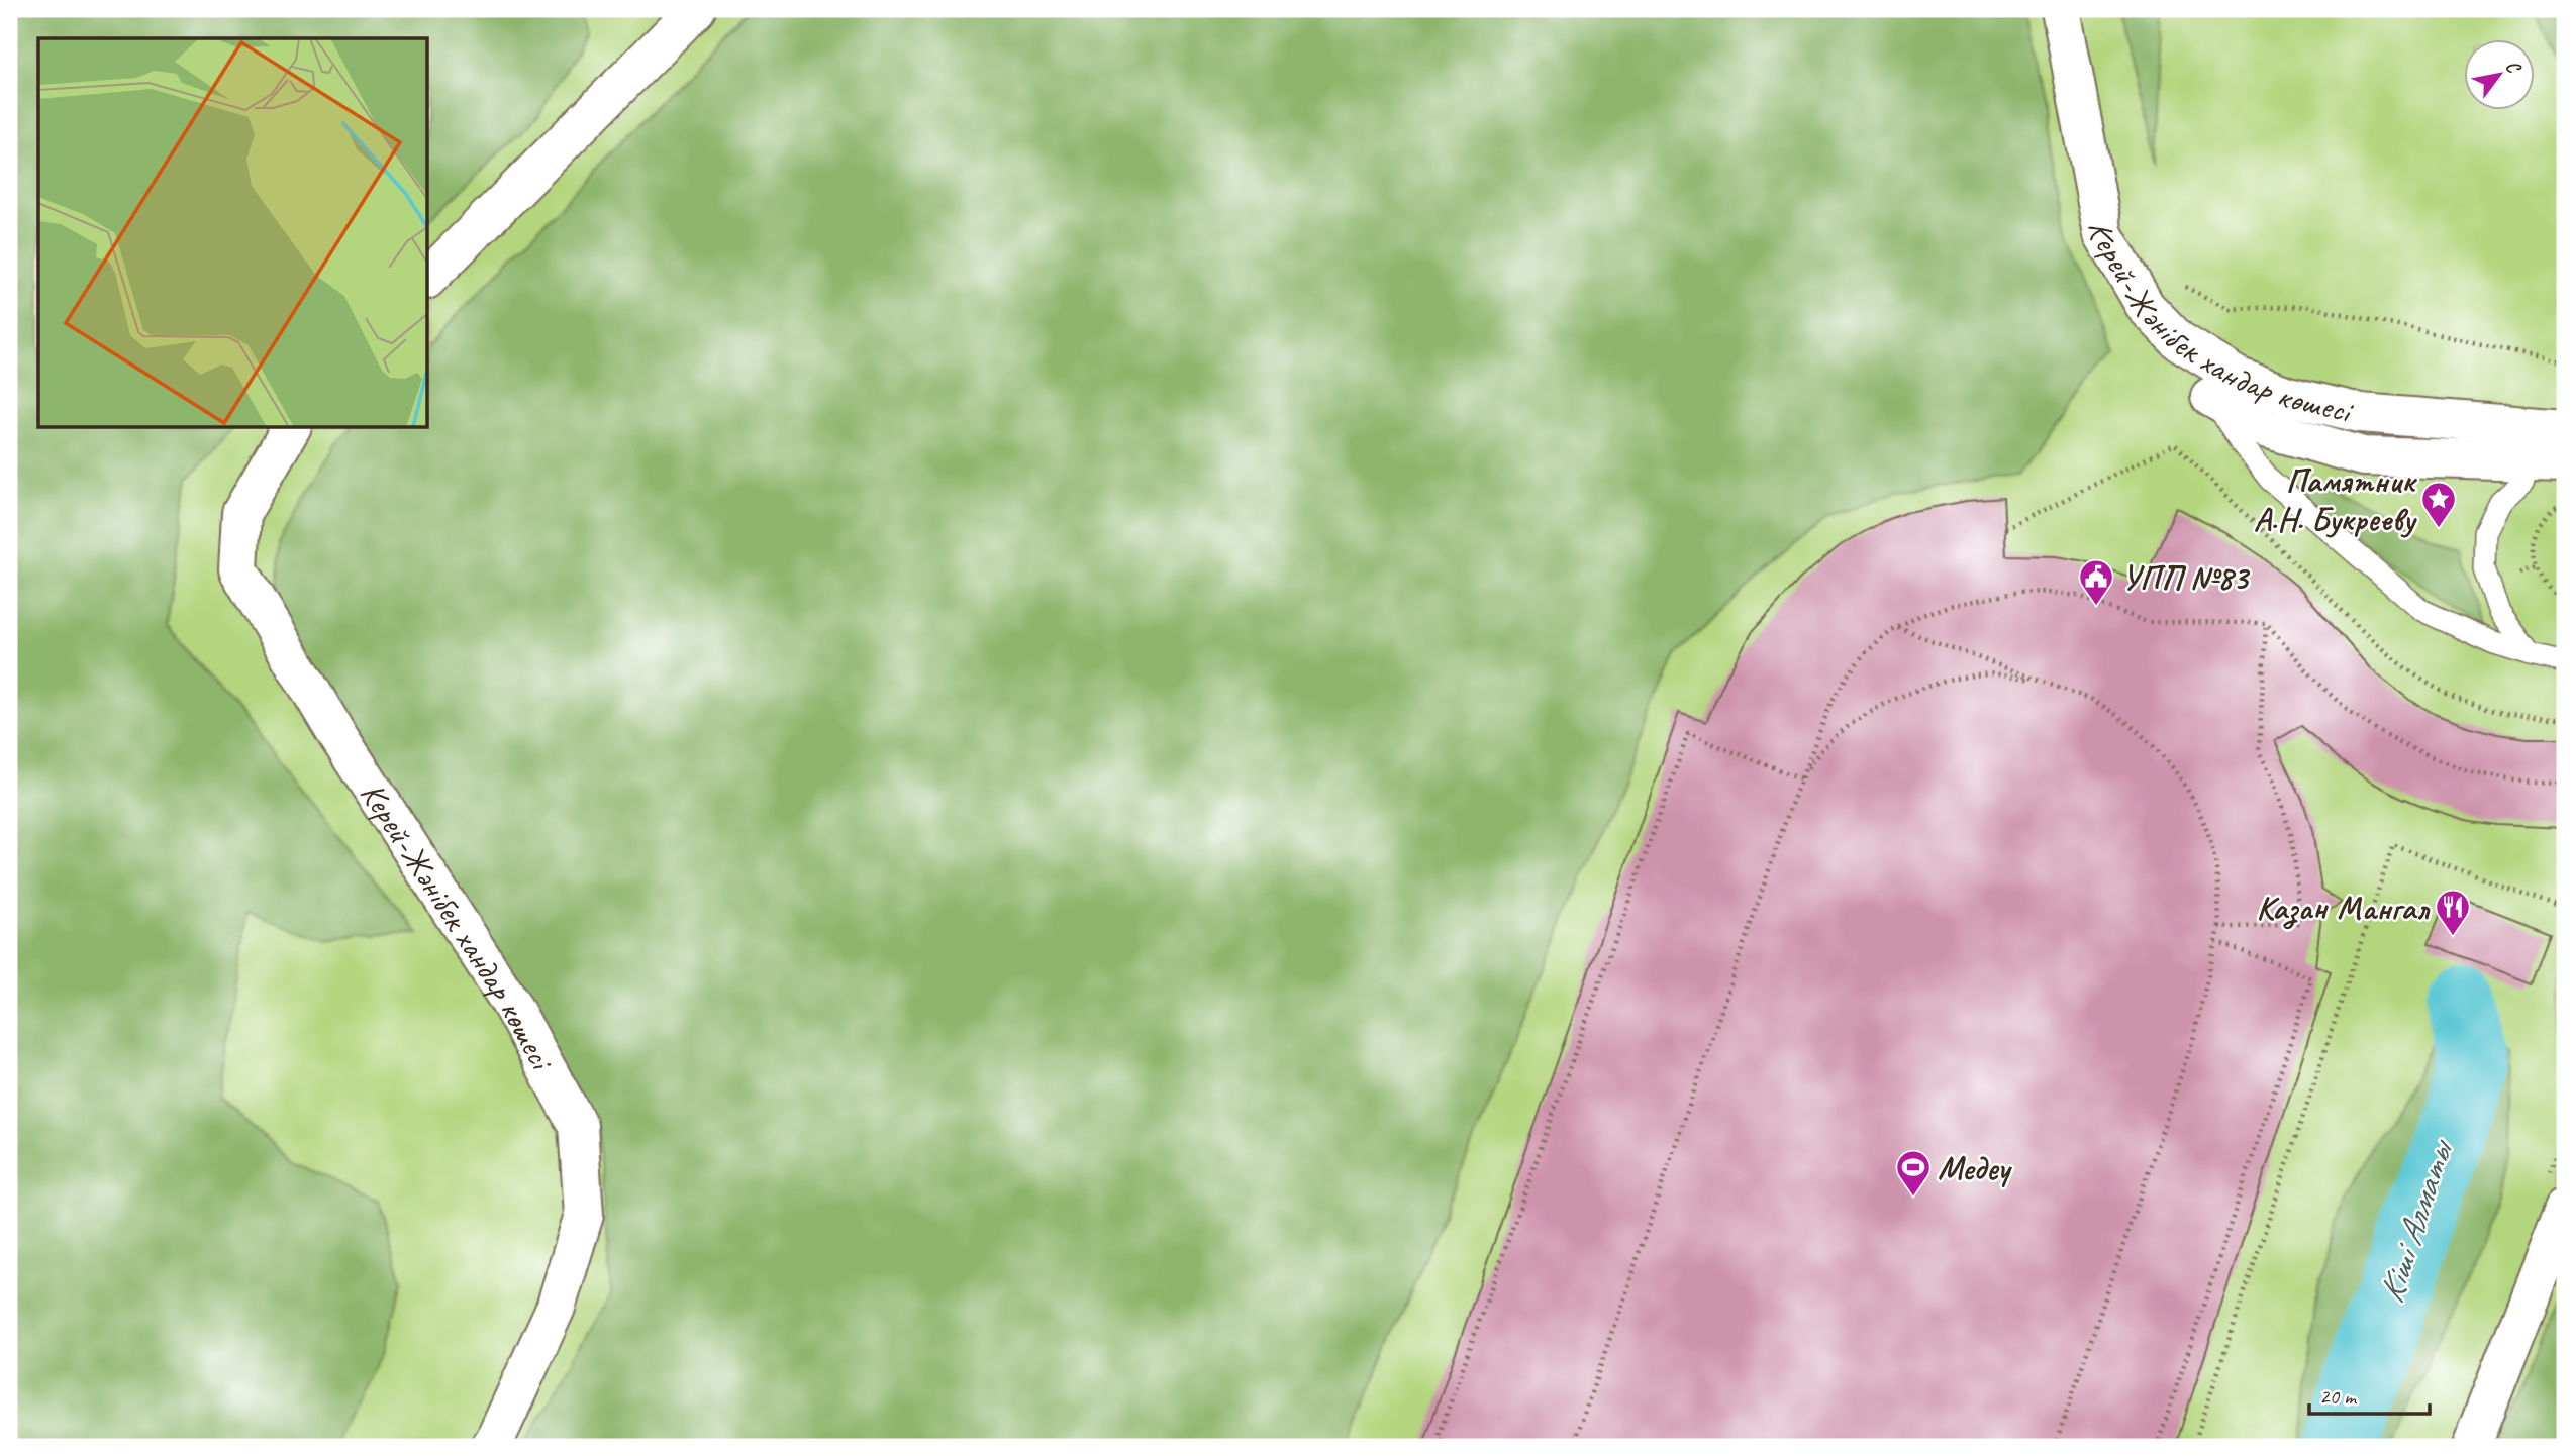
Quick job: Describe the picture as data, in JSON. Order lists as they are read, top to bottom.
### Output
{
  "streets": {
    "street": ["Керей-Жәнібек хандар көшесі"]
  },
  "water": ["Кіші Алматы"],
  "places": {
    "place": ["Памятник А.Н. Букрееву"],
    "public building": ["УПП №83"],
    "restaurant": ["Казан Мангал"],
    "sports": ["Медеу"]
  },
  "scale_bar": "20 m",
  "north": "top right"
}
